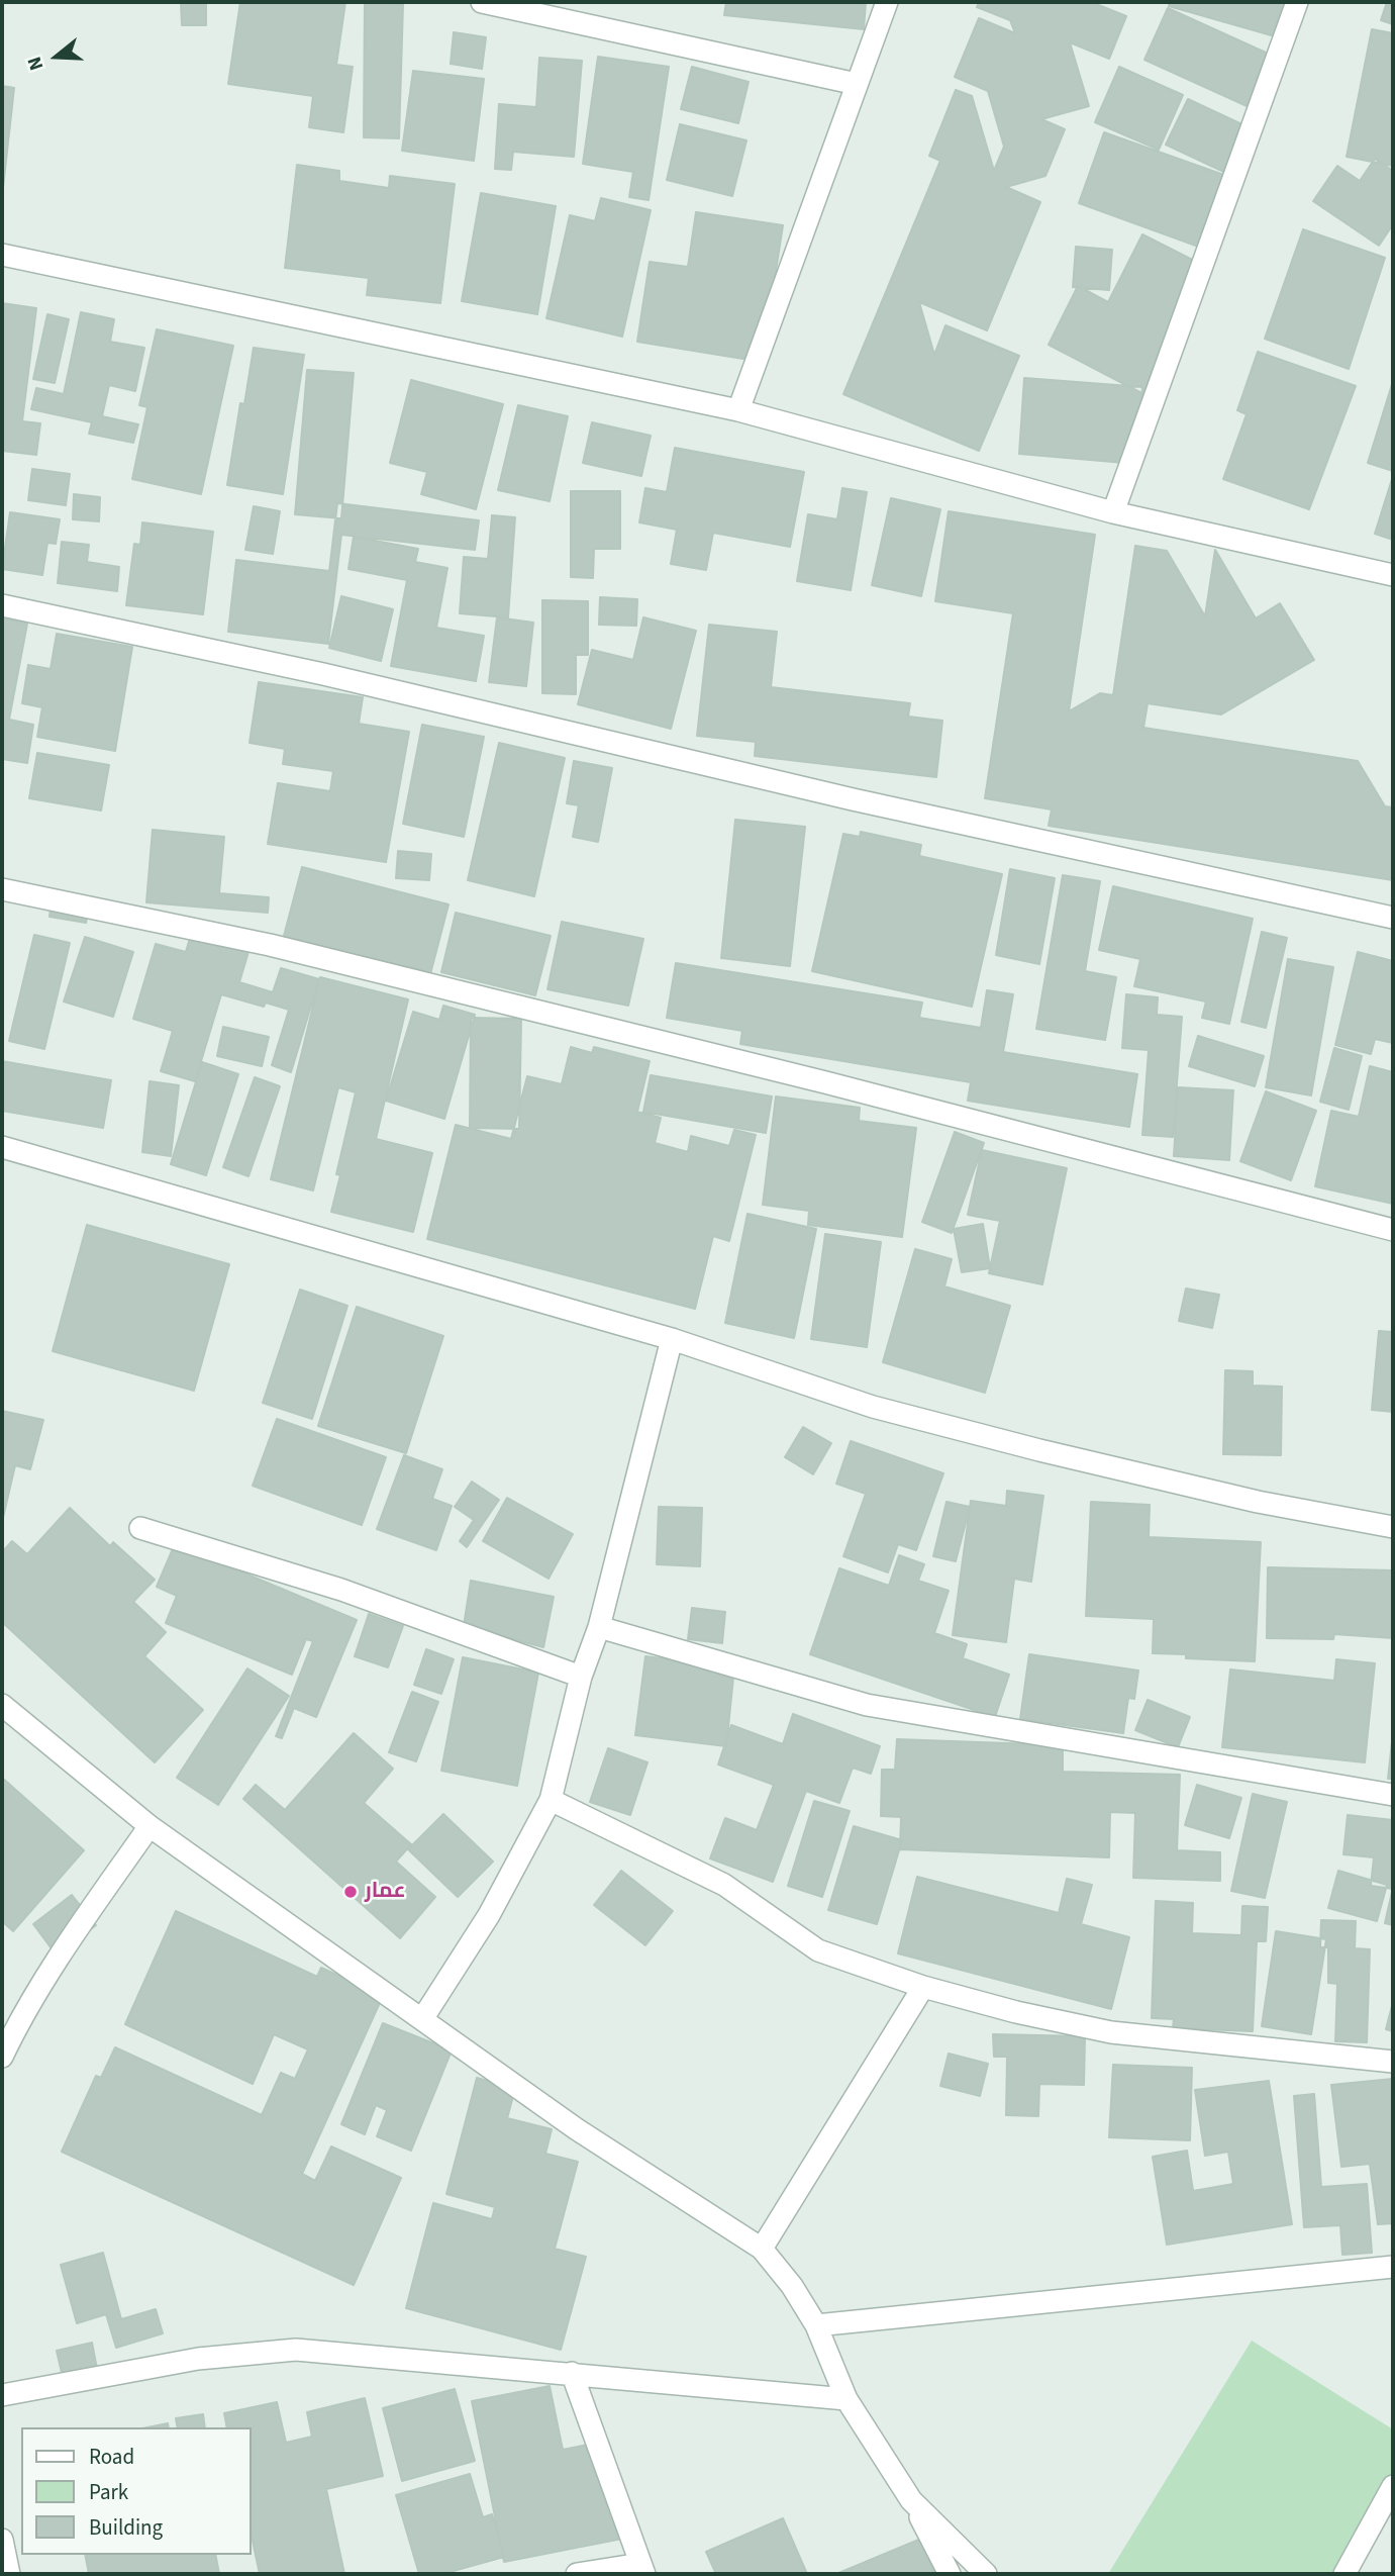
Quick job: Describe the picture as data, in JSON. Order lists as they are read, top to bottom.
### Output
{
  "places": ["عمار"],
  "legend": ["Road", "Park", "Building"],
  "north": "left"
}
